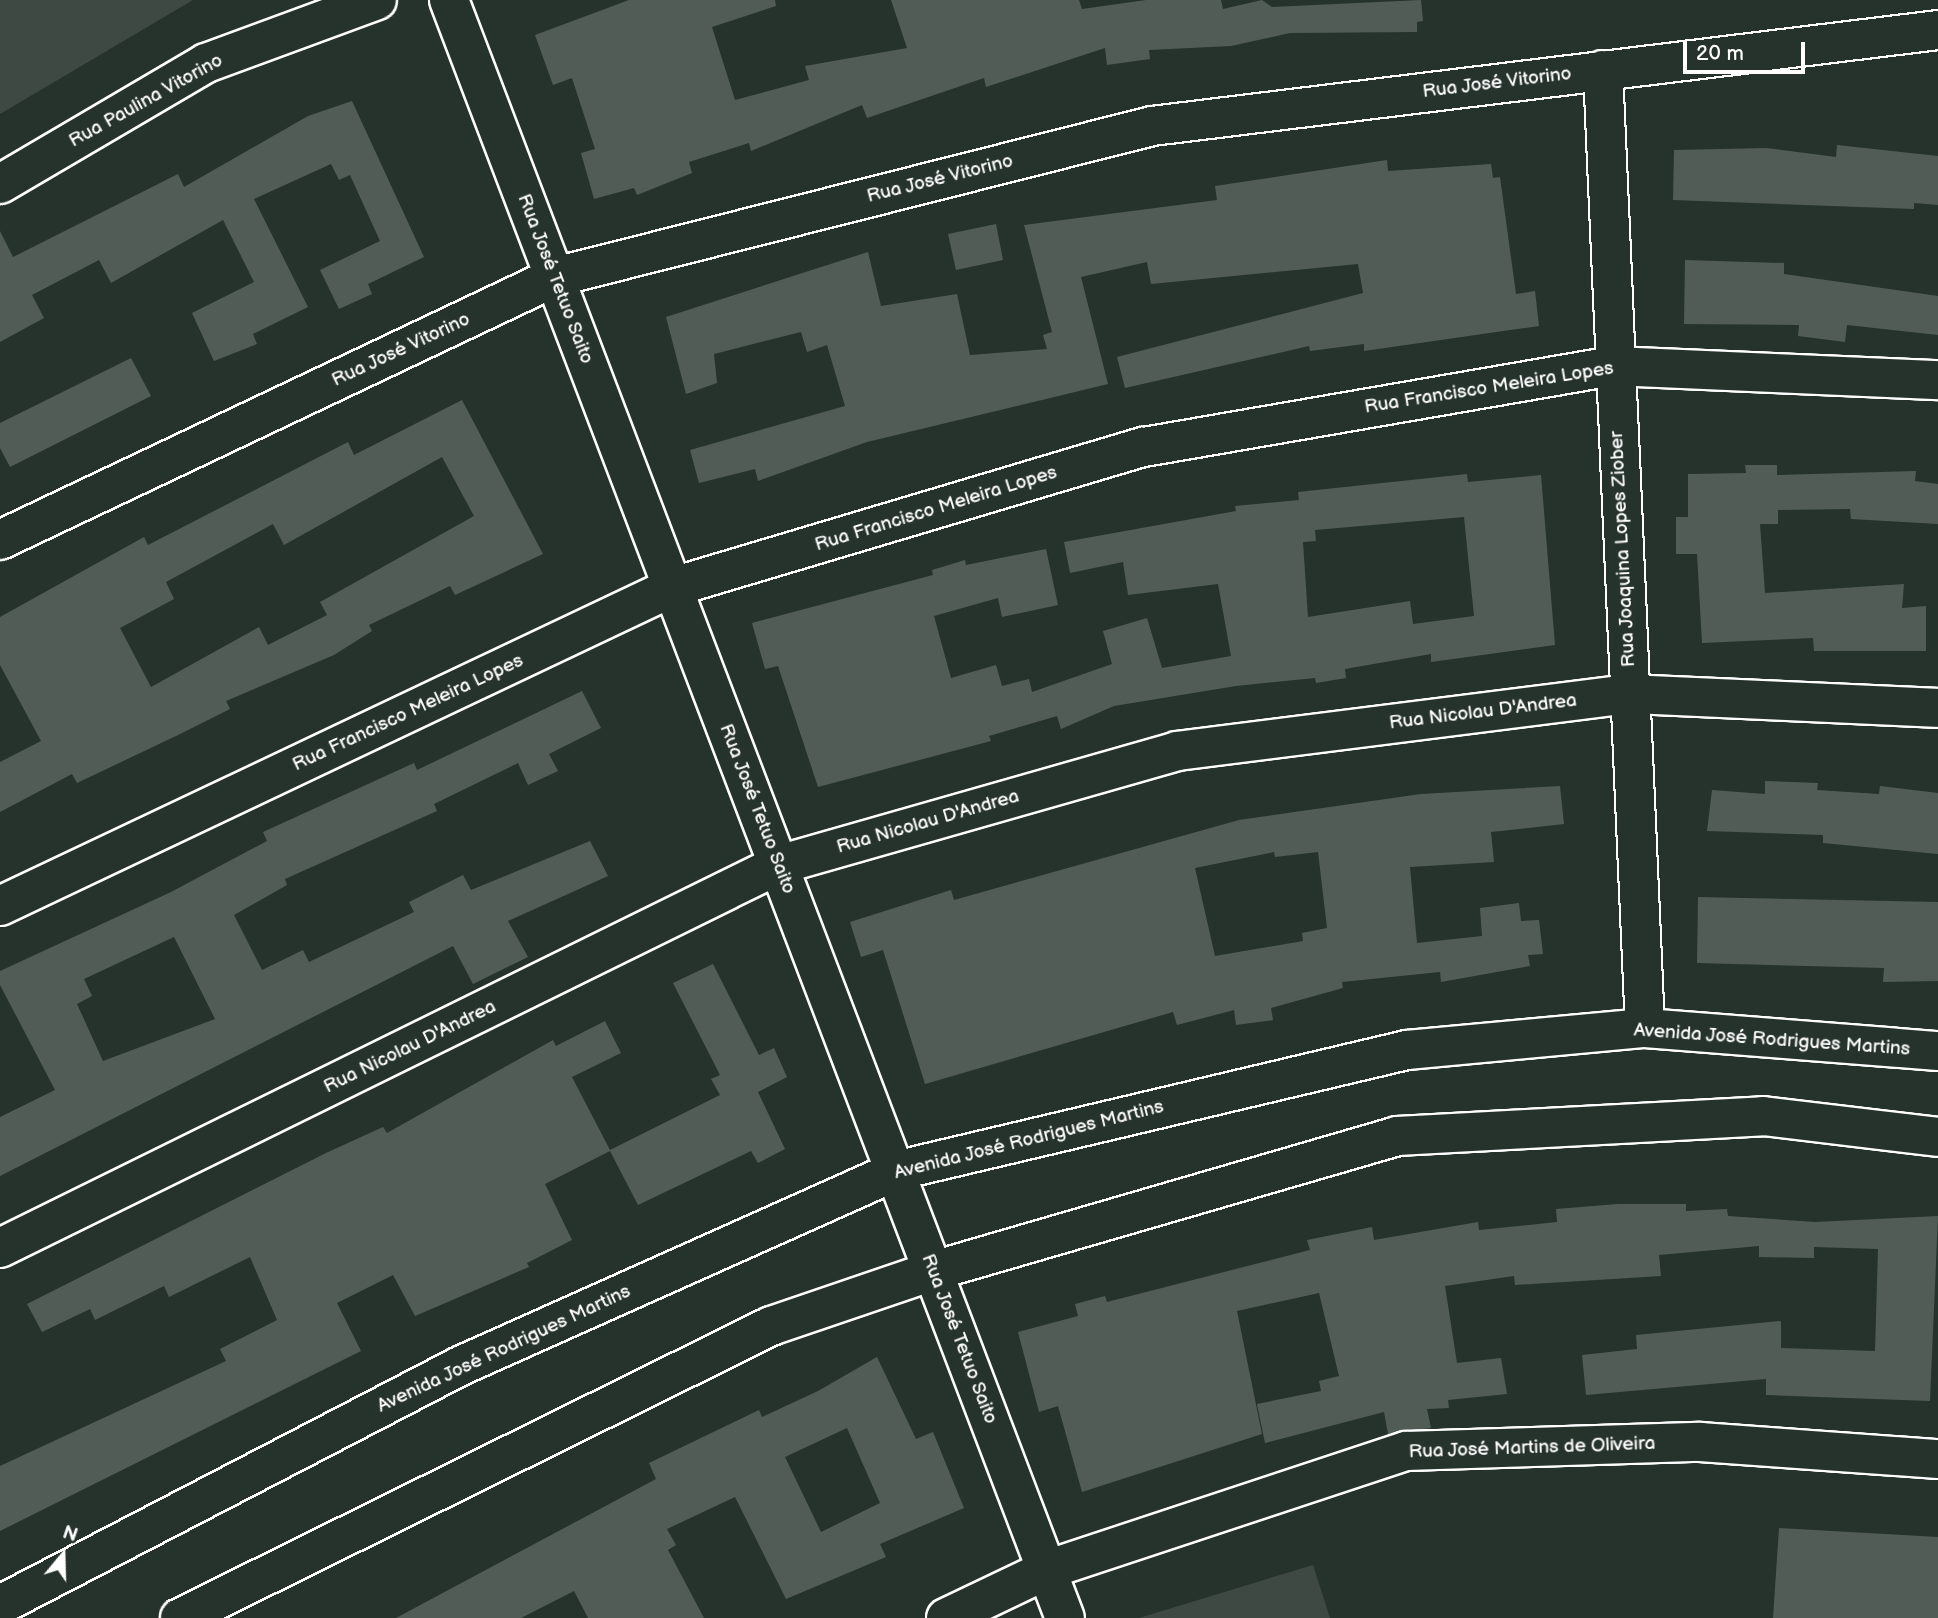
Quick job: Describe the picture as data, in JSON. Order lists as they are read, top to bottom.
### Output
{
  "streets": {
    "street": [
      "Rua José Vitorino",
      "Rua Paulina Vitorino",
      "Rua José Tetuo Saito",
      "Rua Francisco Meleira Lopes",
      "Rua Joaquina Lopes Ziober",
      "Rua Nicolau D'Andrea",
      "Avenida José Rodrigues Martins",
      "Rua José Martins de Oliveira"
    ]
  },
  "crossings": [
    ["Rua José Vitorino", "Rua José Tetuo Saito"],
    ["Rua José Vitorino", "Rua Joaquina Lopes Ziober"],
    ["Rua José Tetuo Saito", "Rua Francisco Meleira Lopes"],
    ["Rua José Tetuo Saito", "Rua Nicolau D'Andrea"],
    ["Rua José Tetuo Saito", "Avenida José Rodrigues Martins"],
    ["Rua José Tetuo Saito", "Rua José Martins de Oliveira"],
    ["Rua Francisco Meleira Lopes", "Rua Joaquina Lopes Ziober"],
    ["Rua Joaquina Lopes Ziober", "Rua Nicolau D'Andrea"],
    ["Rua Joaquina Lopes Ziober", "Avenida José Rodrigues Martins"]
  ],
  "scale_bar": "20 m",
  "north": "top"
}
